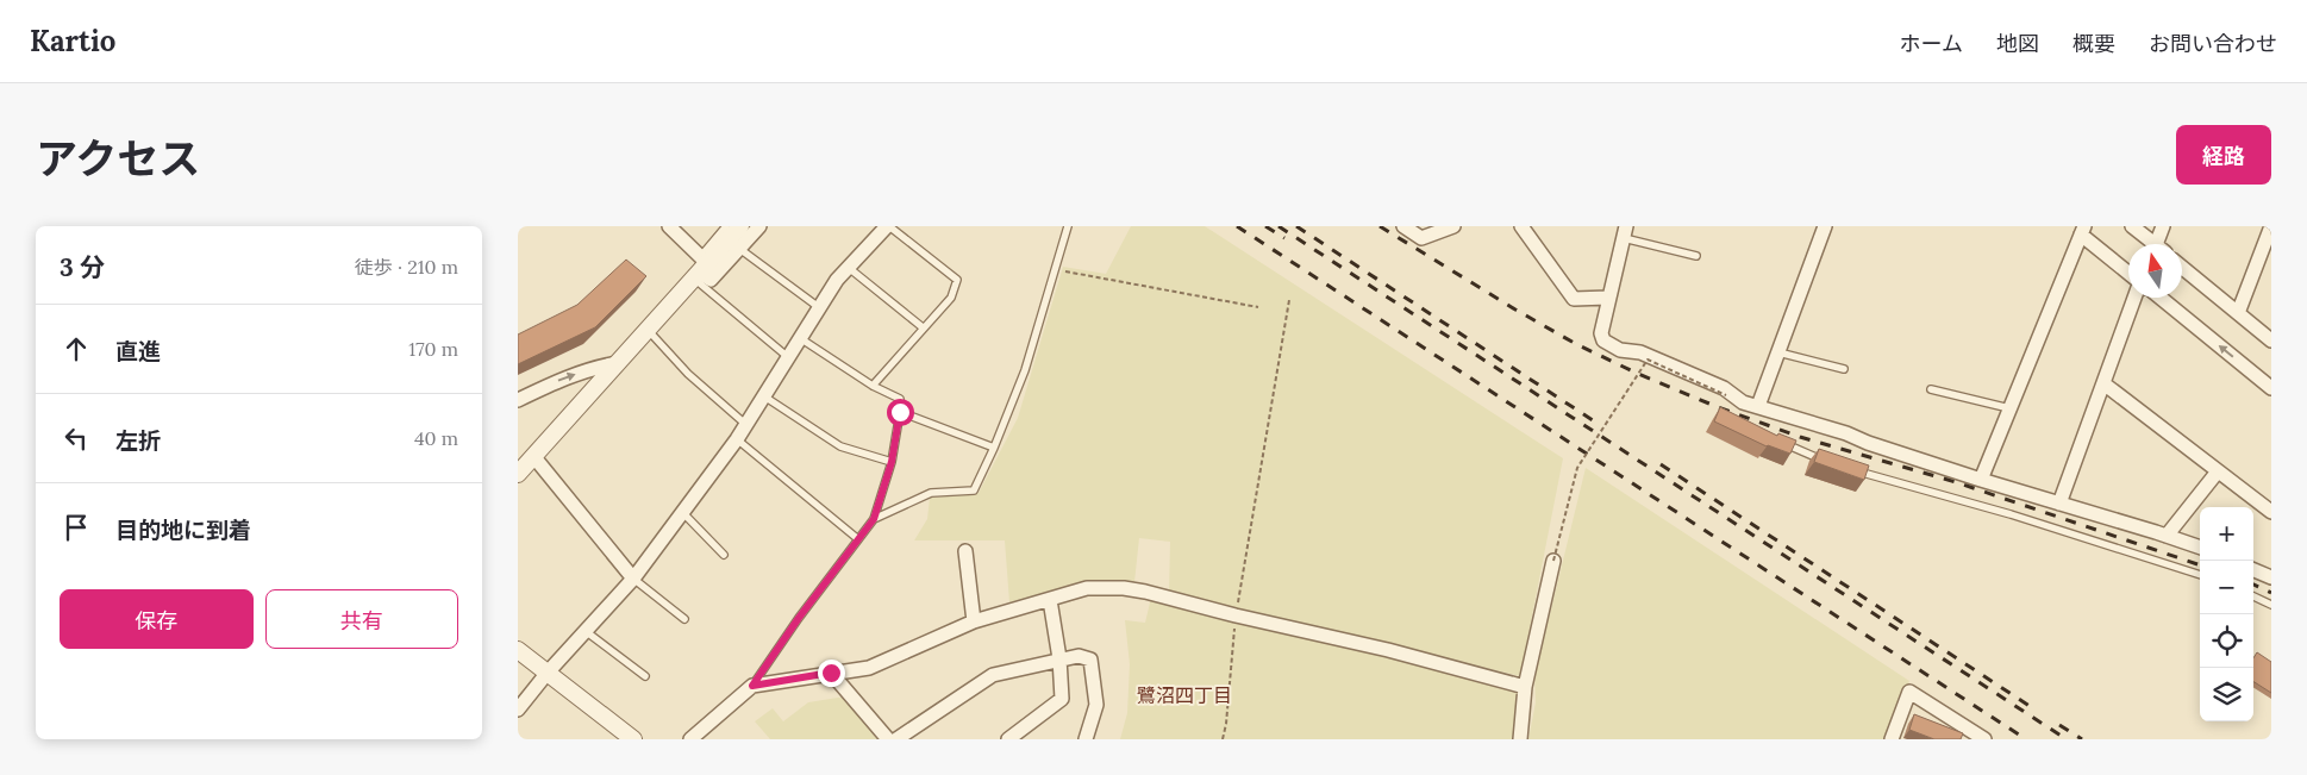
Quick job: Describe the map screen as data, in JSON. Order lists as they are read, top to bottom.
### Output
{
  "districts": ["鷺沼四丁目"],
  "north": "top",
  "page": {
    "header": "Kartio",
    "nav": [
      "ホーム",
      "地図",
      "概要",
      "お問い合わせ"
    ],
    "title": "アクセス",
    "buttons": [
      "経路",
      ["保存", "共有"]
    ],
    "heading": ["3 分", "徒歩 · 210 m"],
    "list": [
      ["直進", "170 m"],
      ["左折", "40 m"],
      "目的地に到着"
    ],
    "map_buttons": ["+", "−"]
  }
}
